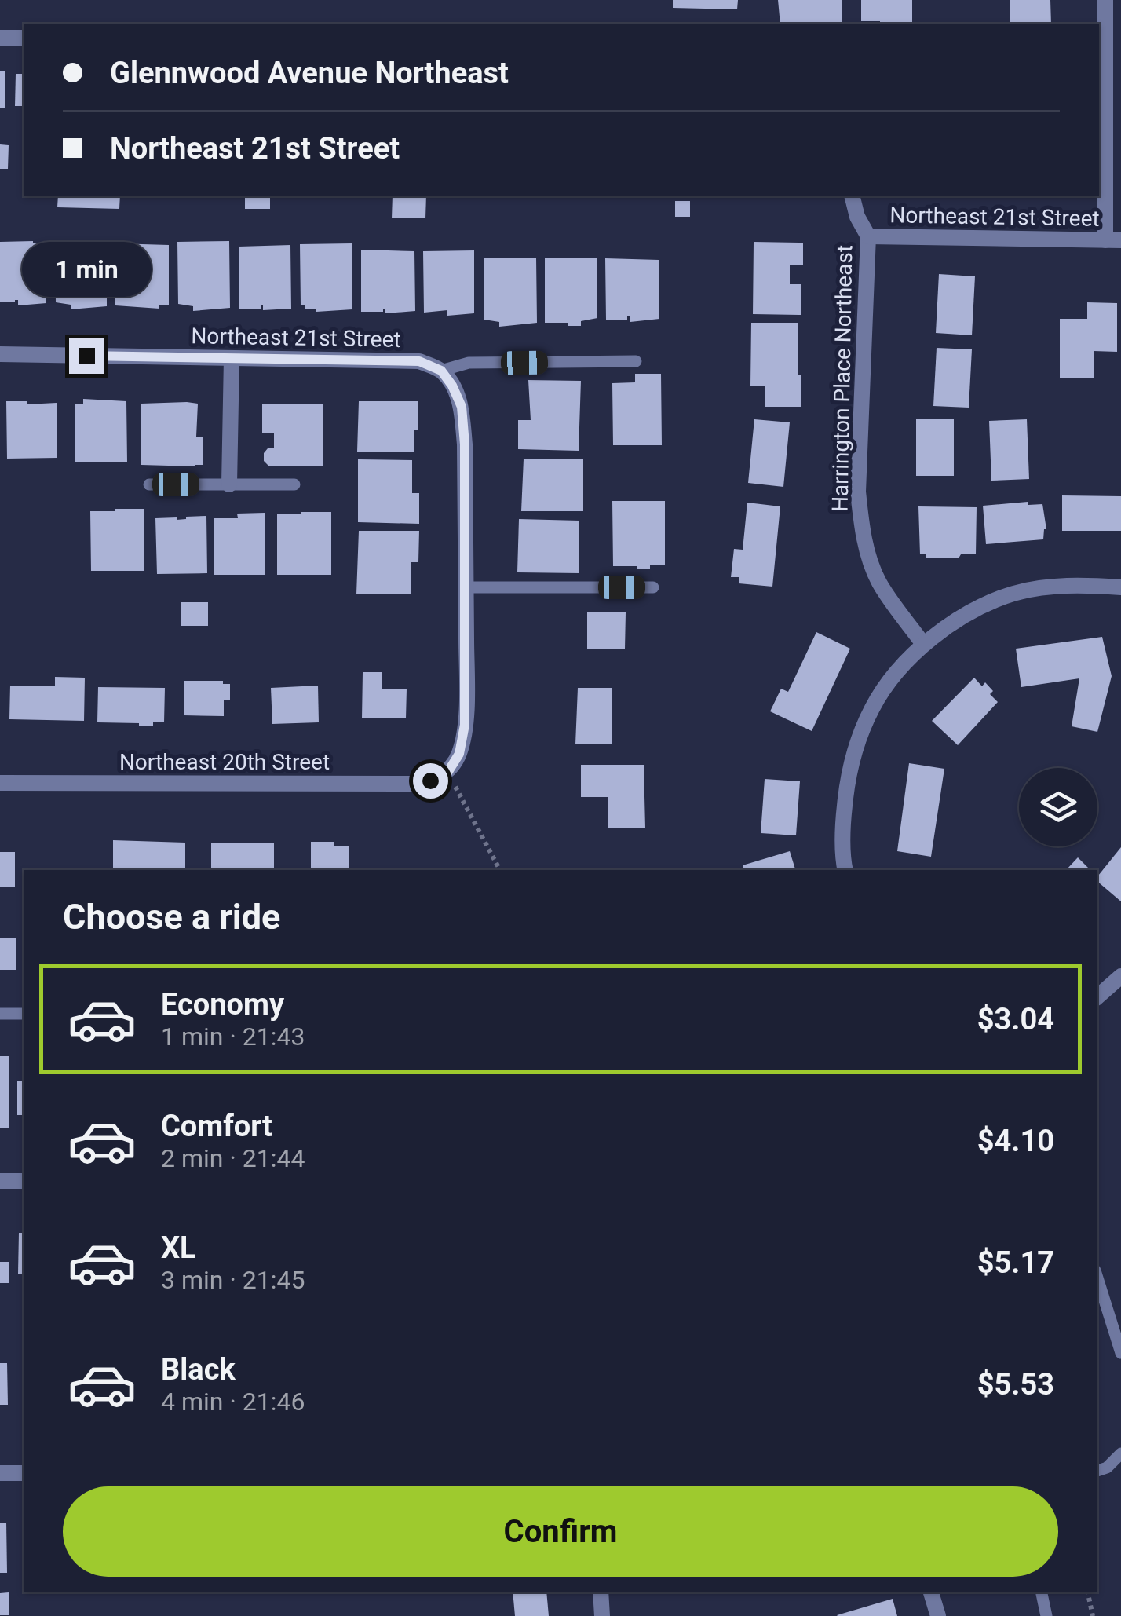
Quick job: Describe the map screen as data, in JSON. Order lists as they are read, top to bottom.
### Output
{
  "streets": {
    "street": ["Northeast 21st Street", "Harrington Place Northeast", "Northeast 20th Street"]
  },
  "crossings": [
    ["Northeast 21st Street", "Harrington Place Northeast"]
  ],
  "page": {
    "banner": ["Glennwood Avenue Northeast", "Northeast 21st Street"],
    "bubble": "1 min",
    "heading": "Choose a ride",
    "list": [
      {
        "name": "Economy",
        "note": "1 min · 21:43",
        "value": "$3.04"
      },
      {
        "name": "Comfort",
        "note": "2 min · 21:44",
        "value": "$4.10"
      },
      {
        "name": "XL",
        "note": "3 min · 21:45",
        "value": "$5.17"
      },
      {
        "name": "Black",
        "note": "4 min · 21:46",
        "value": "$5.53"
      }
    ],
    "buttons": "Confirm"
  }
}
